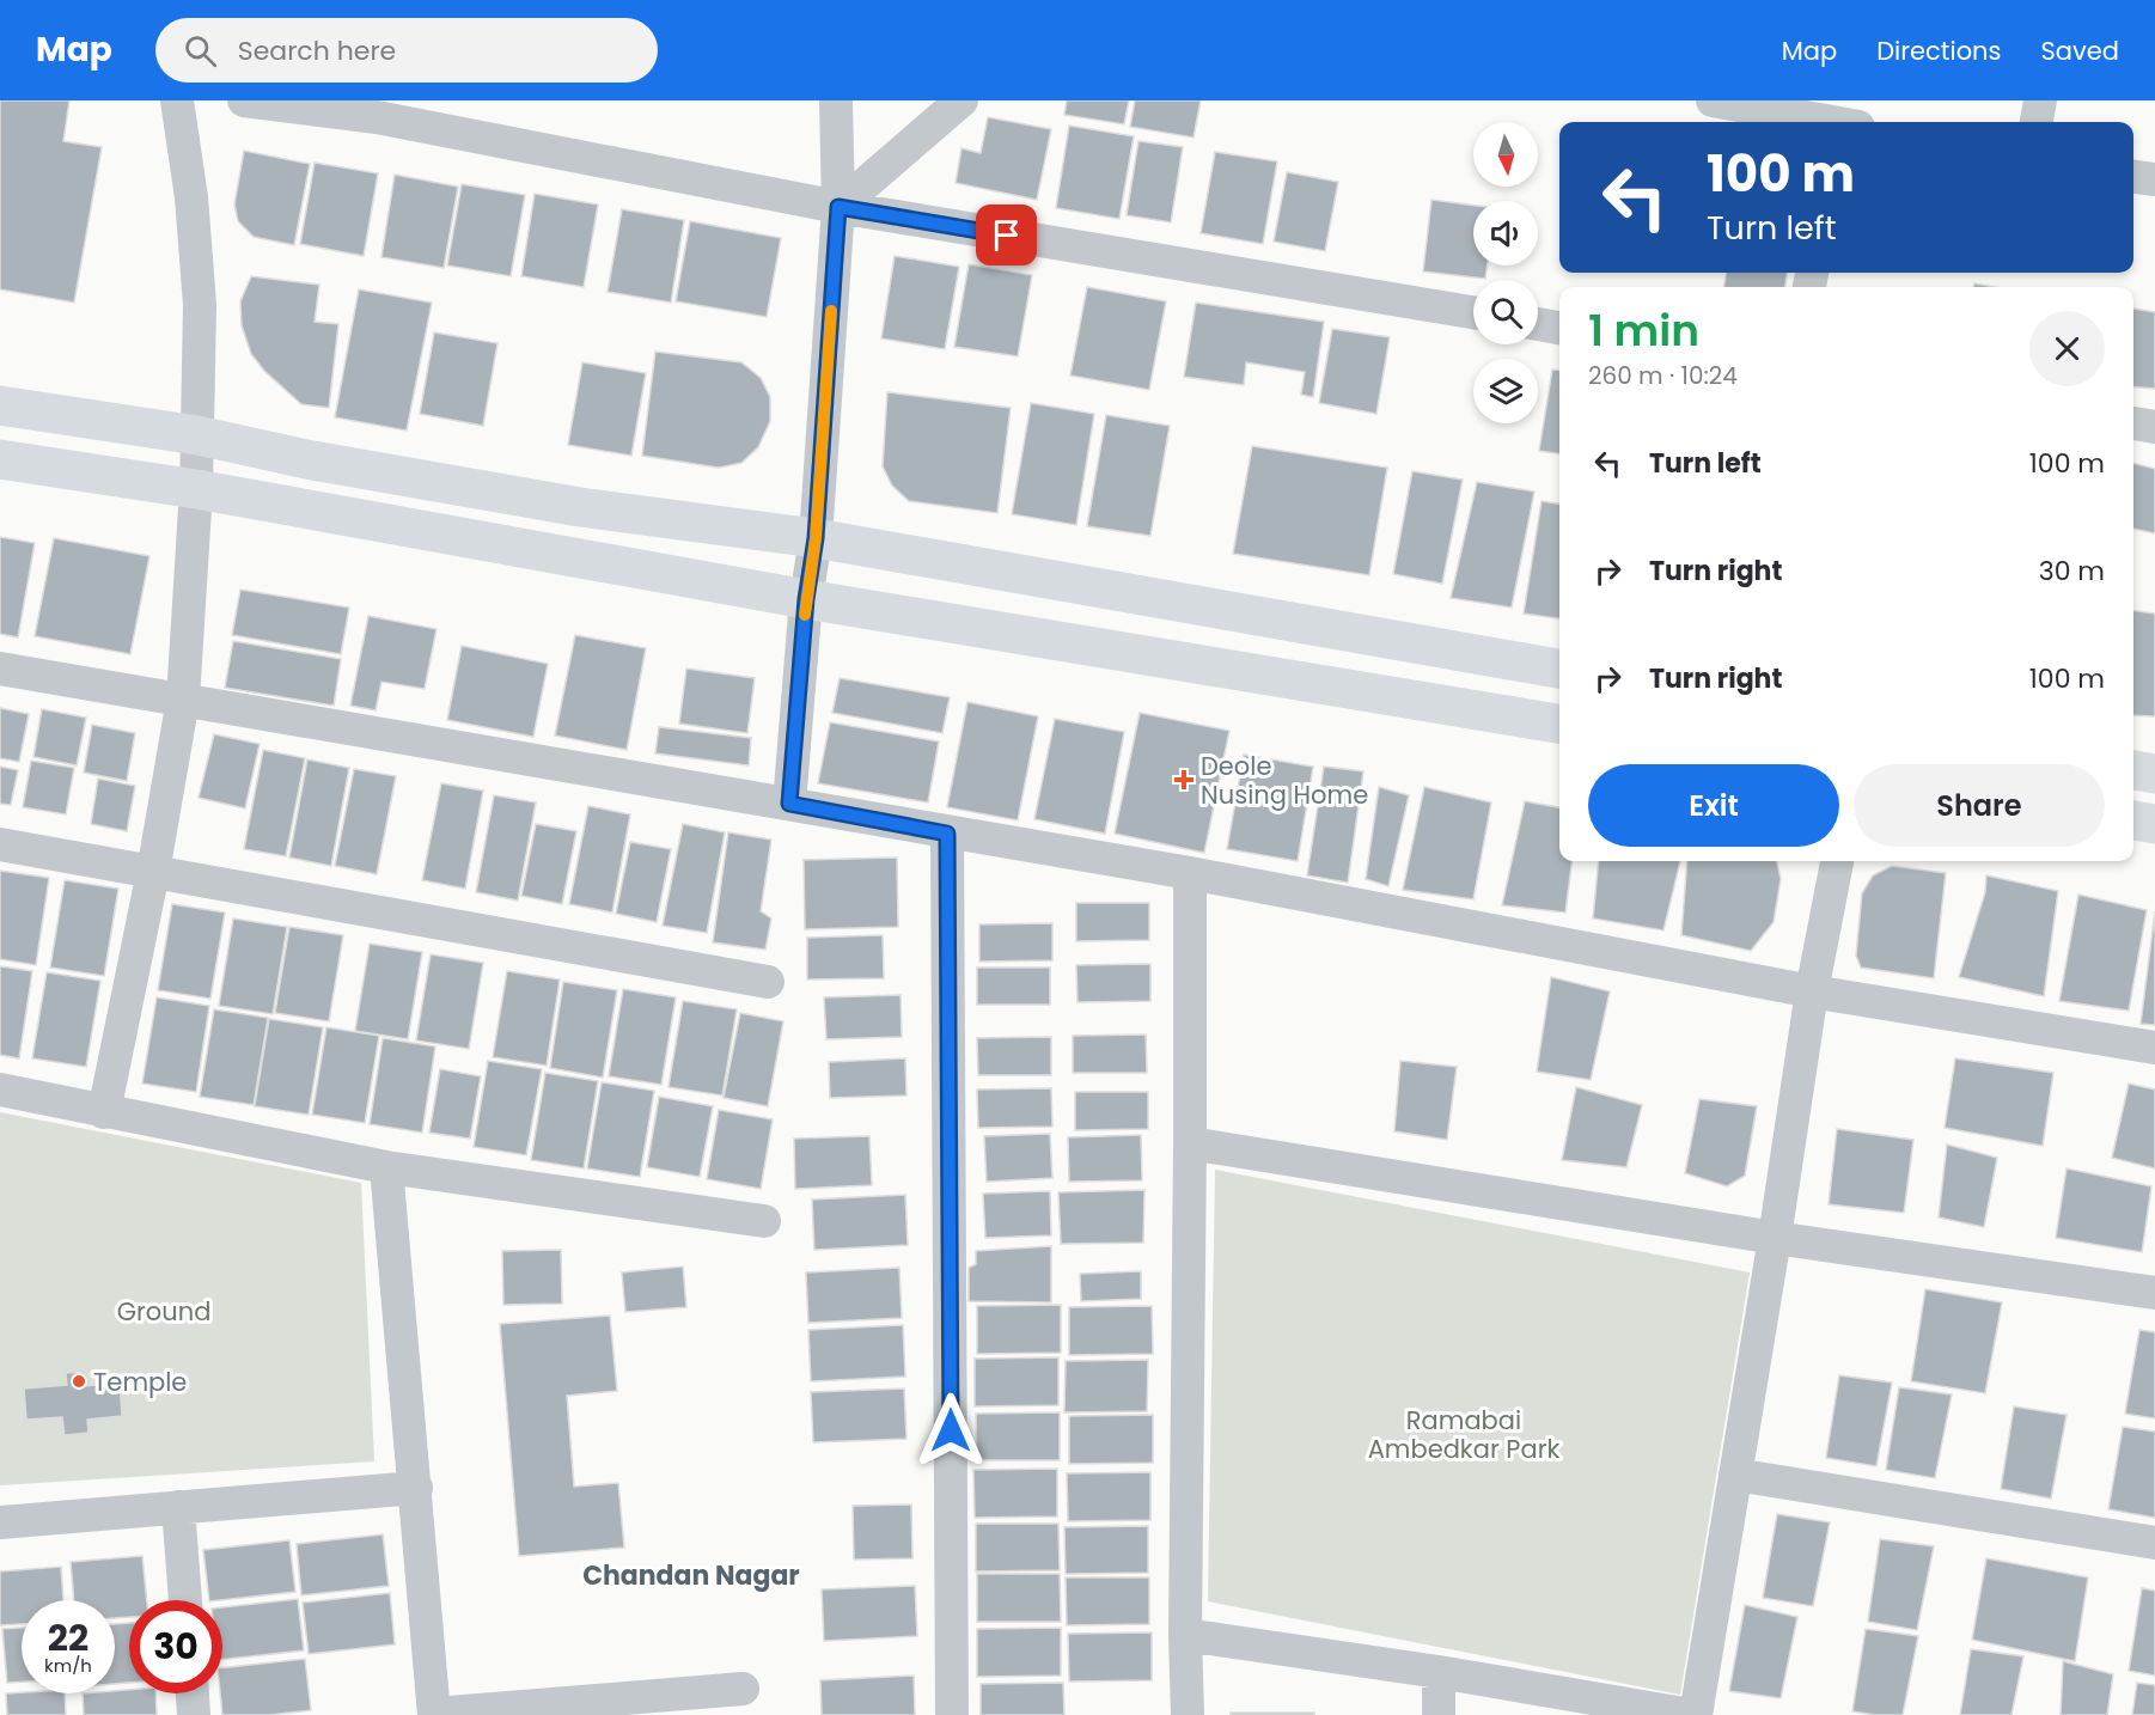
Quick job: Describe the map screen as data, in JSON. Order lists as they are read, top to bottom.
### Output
{
  "districts": ["Chandan Nagar"],
  "parks": ["Ground", "Ramabai Ambedkar Park"],
  "places": {
    "health": ["Deole Nusing Home"],
    "other": ["Temple"]
  },
  "north": "bottom",
  "page": {
    "header": "Map",
    "search": "Search here",
    "nav": ["Map", "Directions", "Saved"],
    "turn": ["100 m", "Turn left"],
    "heading": ["1 min", "260 m · 10:24"],
    "list": [
      {
        "name": "Turn left",
        "value": "100 m"
      },
      {
        "name": "Turn right",
        "value": "30 m"
      },
      {
        "name": "Turn right",
        "value": "100 m"
      }
    ],
    "buttons": ["Exit", "Share"],
    "speed": "22 km/h",
    "limit": "30"
  }
}
